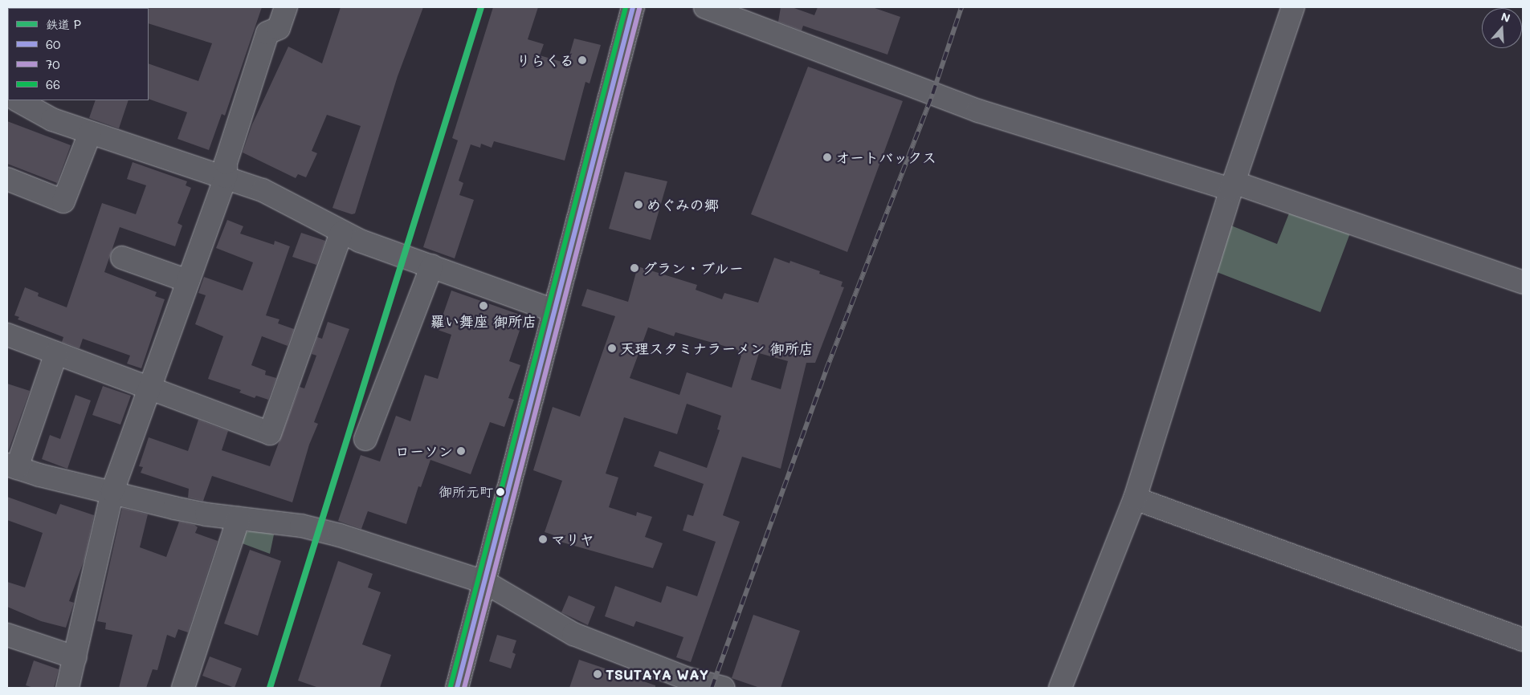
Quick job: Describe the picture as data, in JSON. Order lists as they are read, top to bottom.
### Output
{
  "places": [
    "りらくる",
    "オートバックス",
    "めぐみの郷",
    "グラン・ブルー",
    "羅い舞座 御所店",
    "天理スタミナラーメン 御所店",
    "ローソン",
    "御所元町",
    "マリヤ",
    "TSUTAYA WAY"
  ],
  "lines": [
    "rail line P",
    "transit line 60",
    "transit line 66",
    "transit line 70"
  ],
  "legend": [
    "鉄道 P",
    "60",
    "70",
    "66"
  ],
  "north": "top"
}
